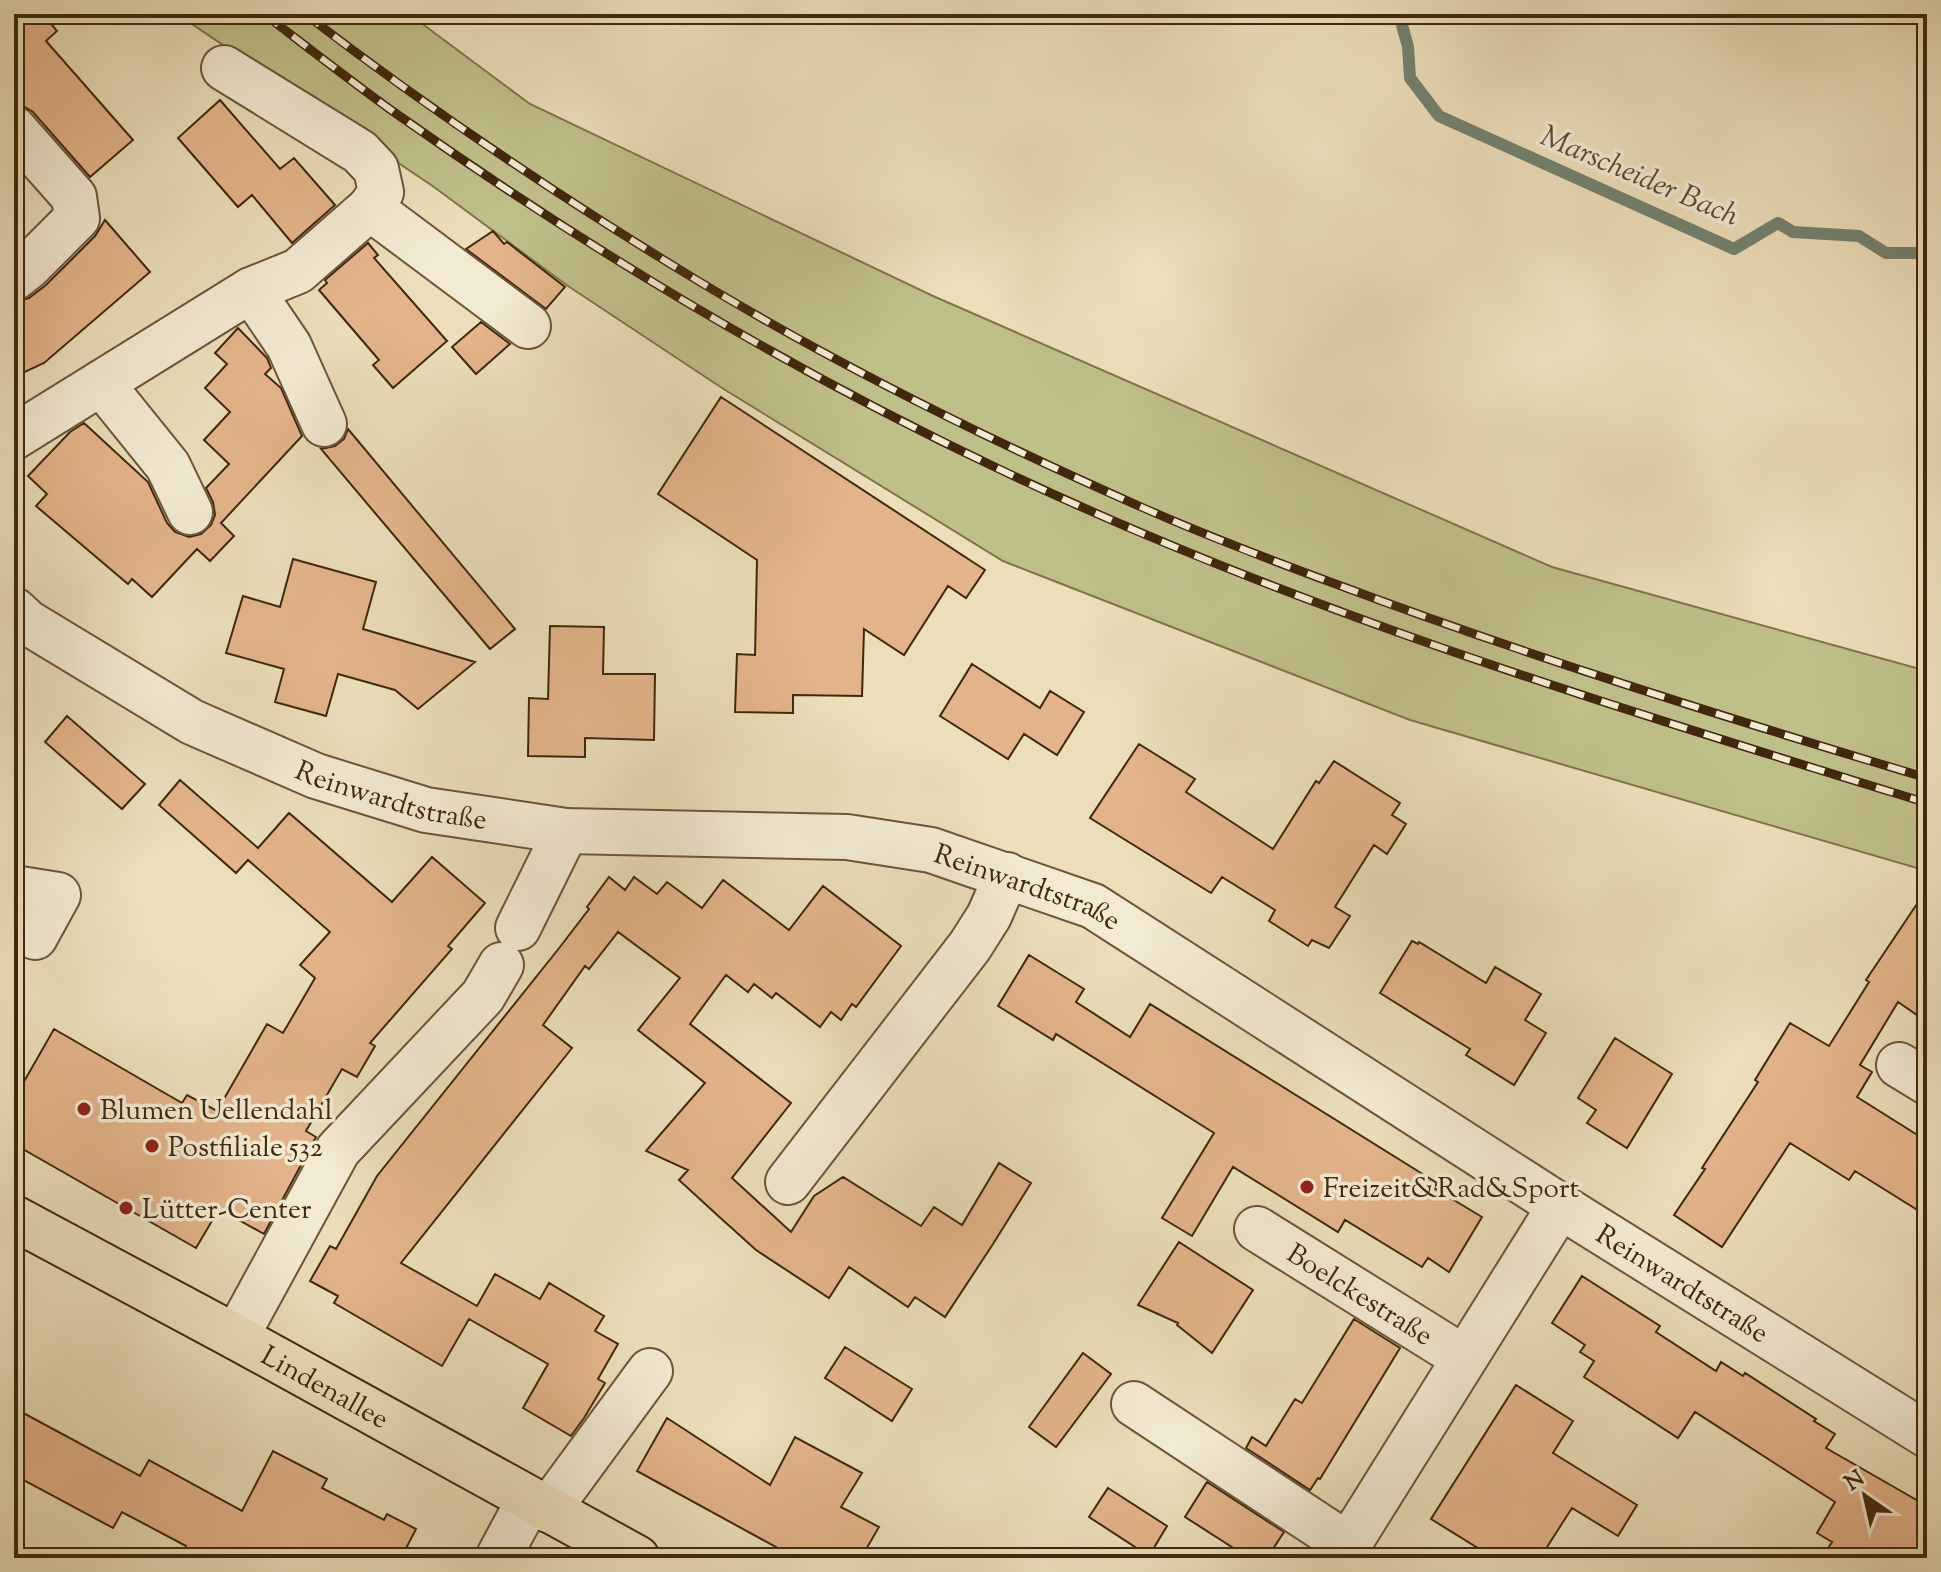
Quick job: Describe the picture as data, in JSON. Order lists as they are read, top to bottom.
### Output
{
  "streets": {
    "main road": ["Lindenallee"],
    "street": ["Reinwardtstraße", "Boelckestraße"]
  },
  "crossings": [
    ["Reinwardtstraße", "Boelckestraße"]
  ],
  "water": ["Marscheider Bach"],
  "places": [
    "Blumen Uellendahl",
    "Postfiliale 532",
    "Freizeit&Rad&Sport",
    "Lütter-Center"
  ],
  "north": "top left"
}
